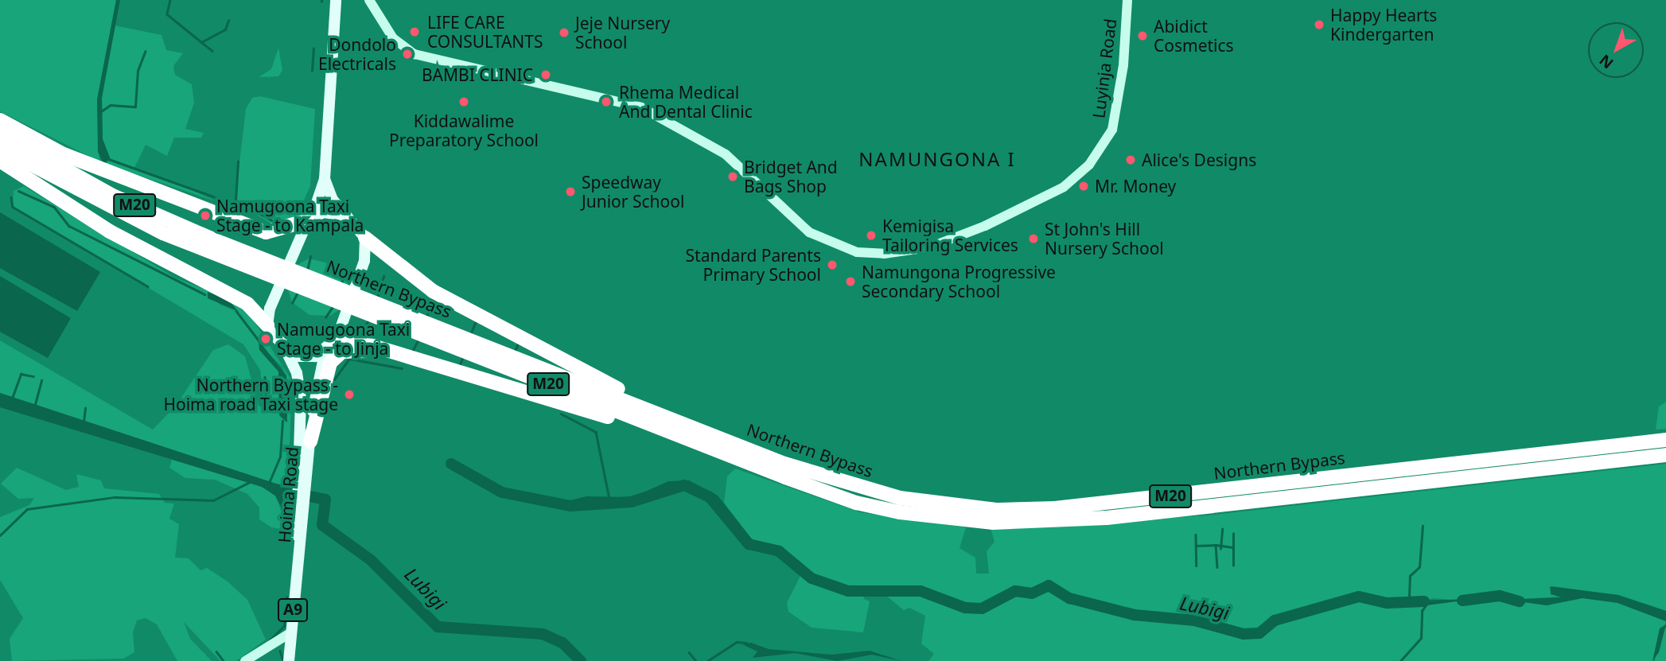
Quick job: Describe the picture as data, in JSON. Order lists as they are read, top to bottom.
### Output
{
  "streets": {
    "highway": ["M20", "Northern Bypass"],
    "main road": ["Hoima Road", "A9"],
    "street": ["Luyinja Road"]
  },
  "crossings": [
    ["Hoima Road", "A9"]
  ],
  "districts": ["NAMUNGONA I"],
  "water": ["Lubigi"],
  "places": [
    "Happy Hearts Kindergarten",
    "LIFE CARE CONSULTANTS",
    "Jeje Nursery School",
    "Abidict Cosmetics",
    "Dondolo Electricals",
    "BAMBI CLINIC",
    "Kiddawalime Preparatory School",
    "Rhema Medical And Dental Clinic",
    "Alice's Designs",
    "Bridget And Bags Shop",
    "Mr. Money",
    "Speedway Junior School",
    "Namugoona Taxi Stage - to Kampala",
    "Kemigisa Tailoring Services",
    "St John's Hill Nursery School",
    "Standard Parents Primary School",
    "Namungona Progressive Secondary School",
    "Namugoona Taxi Stage - to Jinja",
    "Northern Bypass - Hoima road Taxi stage"
  ],
  "north": "bottom left"
}
